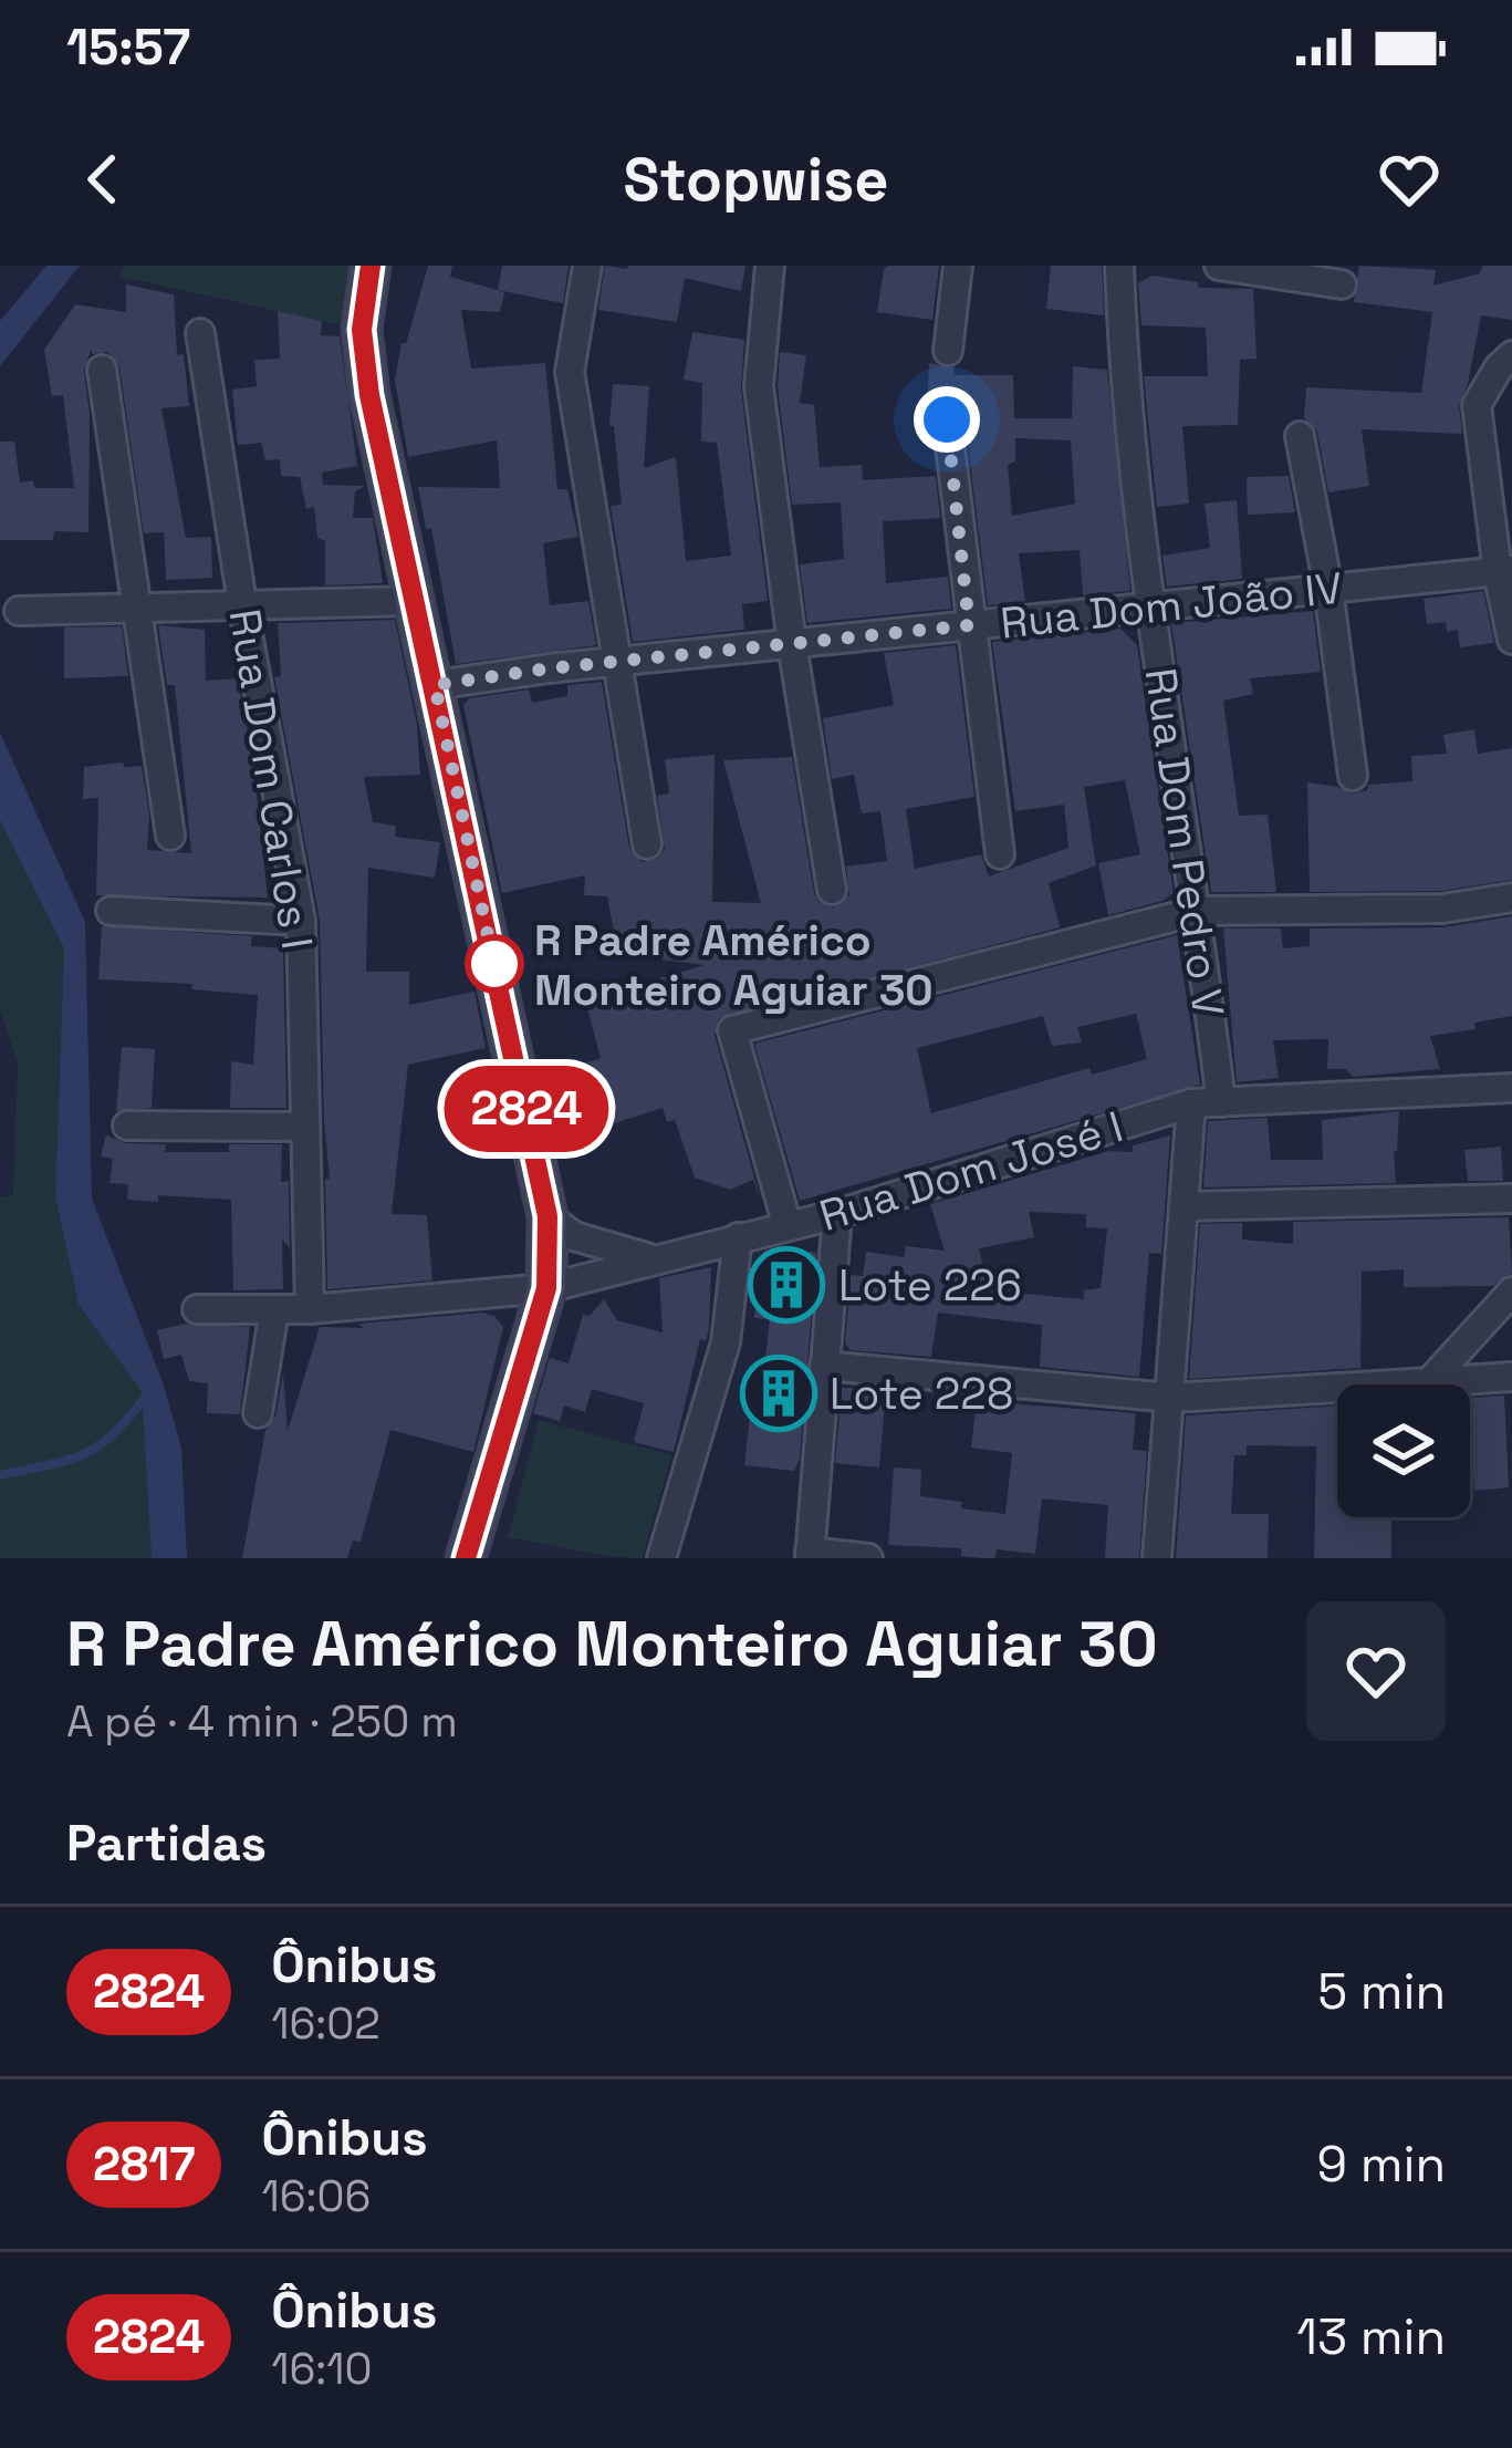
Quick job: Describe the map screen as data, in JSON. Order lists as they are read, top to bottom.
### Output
{
  "streets": {
    "street": [
      "Rua Dom João IV",
      "Rua Dom Carlos I",
      "Rua Dom Pedro V",
      "Rua Dom José I"
    ]
  },
  "crossings": [
    ["Rua Dom João IV", "Rua Dom Pedro V"],
    ["Rua Dom Carlos I", "Rua Dom José I"],
    ["Rua Dom Pedro V", "Rua Dom José I"]
  ],
  "places": {
    "other": ["R Padre Américo Monteiro Aguiar 30"],
    "building": ["Lote 226", "Lote 228"]
  },
  "lines": ["bus line 2824"],
  "page": {
    "status": "15:57",
    "header": "Stopwise",
    "on_map": "2824",
    "heading": [
      ["R Padre Américo Monteiro Aguiar 30", "A pé · 4 min · 250 m"],
      "Partidas"
    ],
    "list": [
      {
        "mark": "2824",
        "name": "Ônibus",
        "note": "16:02",
        "value": "5 min"
      },
      {
        "mark": "2817",
        "name": "Ônibus",
        "note": "16:06",
        "value": "9 min"
      },
      {
        "mark": "2824",
        "name": "Ônibus",
        "note": "16:10",
        "value": "13 min"
      }
    ]
  }
}
